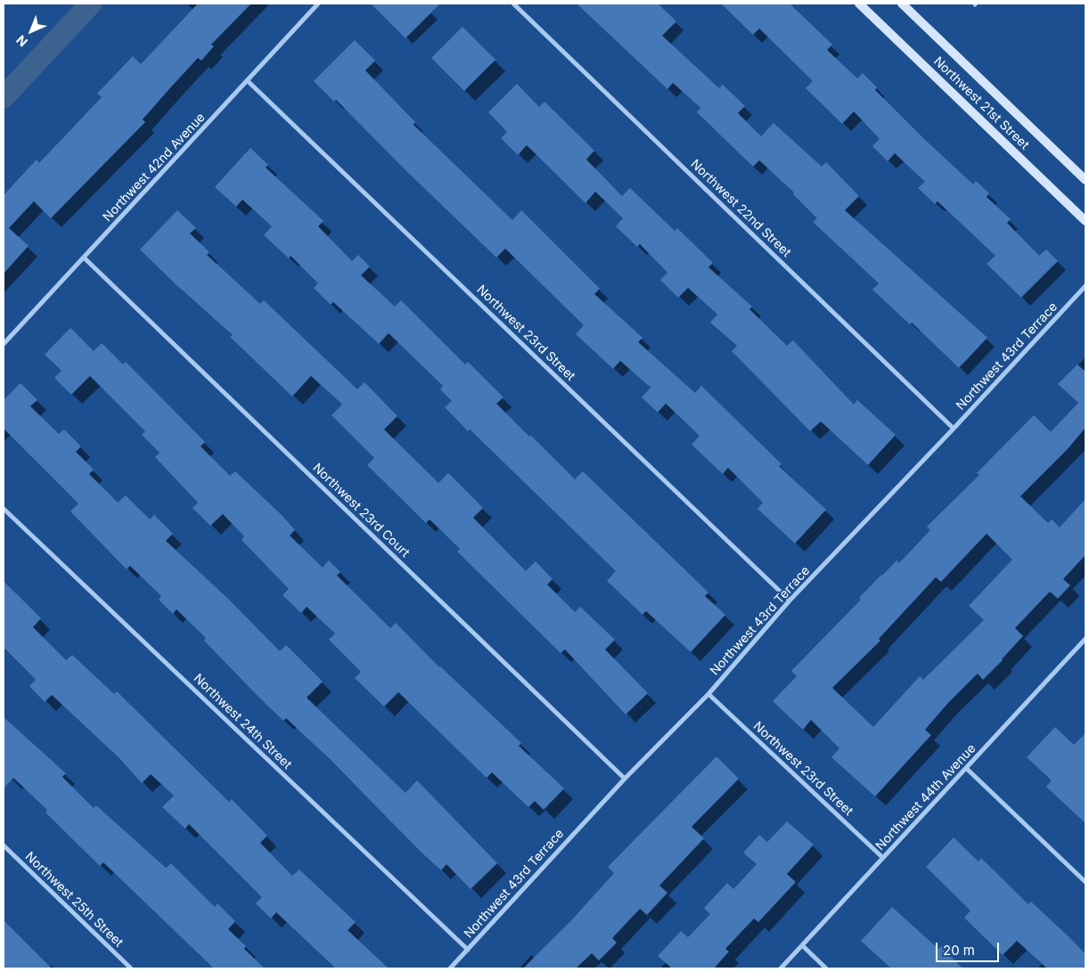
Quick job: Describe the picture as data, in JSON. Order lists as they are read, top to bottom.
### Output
{
  "streets": {
    "street": [
      "Northwest 21st Street",
      "Northwest 42nd Avenue",
      "Northwest 22nd Street",
      "Northwest 23rd Street",
      "Northwest 43rd Terrace",
      "Northwest 23rd Court",
      "Northwest 24th Street",
      "Northwest 44th Avenue",
      "Northwest 25th Street"
    ]
  },
  "crossings": [
    ["Northwest 42nd Avenue", "Northwest 23rd Street"],
    ["Northwest 42nd Avenue", "Northwest 23rd Court"],
    ["Northwest 22nd Street", "Northwest 43rd Terrace"],
    ["Northwest 23rd Street", "Northwest 43rd Terrace"],
    ["Northwest 23rd Street", "Northwest 44th Avenue"],
    ["Northwest 43rd Terrace", "Northwest 23rd Court"],
    ["Northwest 43rd Terrace", "Northwest 24th Street"]
  ],
  "scale_bar": "20 m",
  "north": "bottom left"
}
